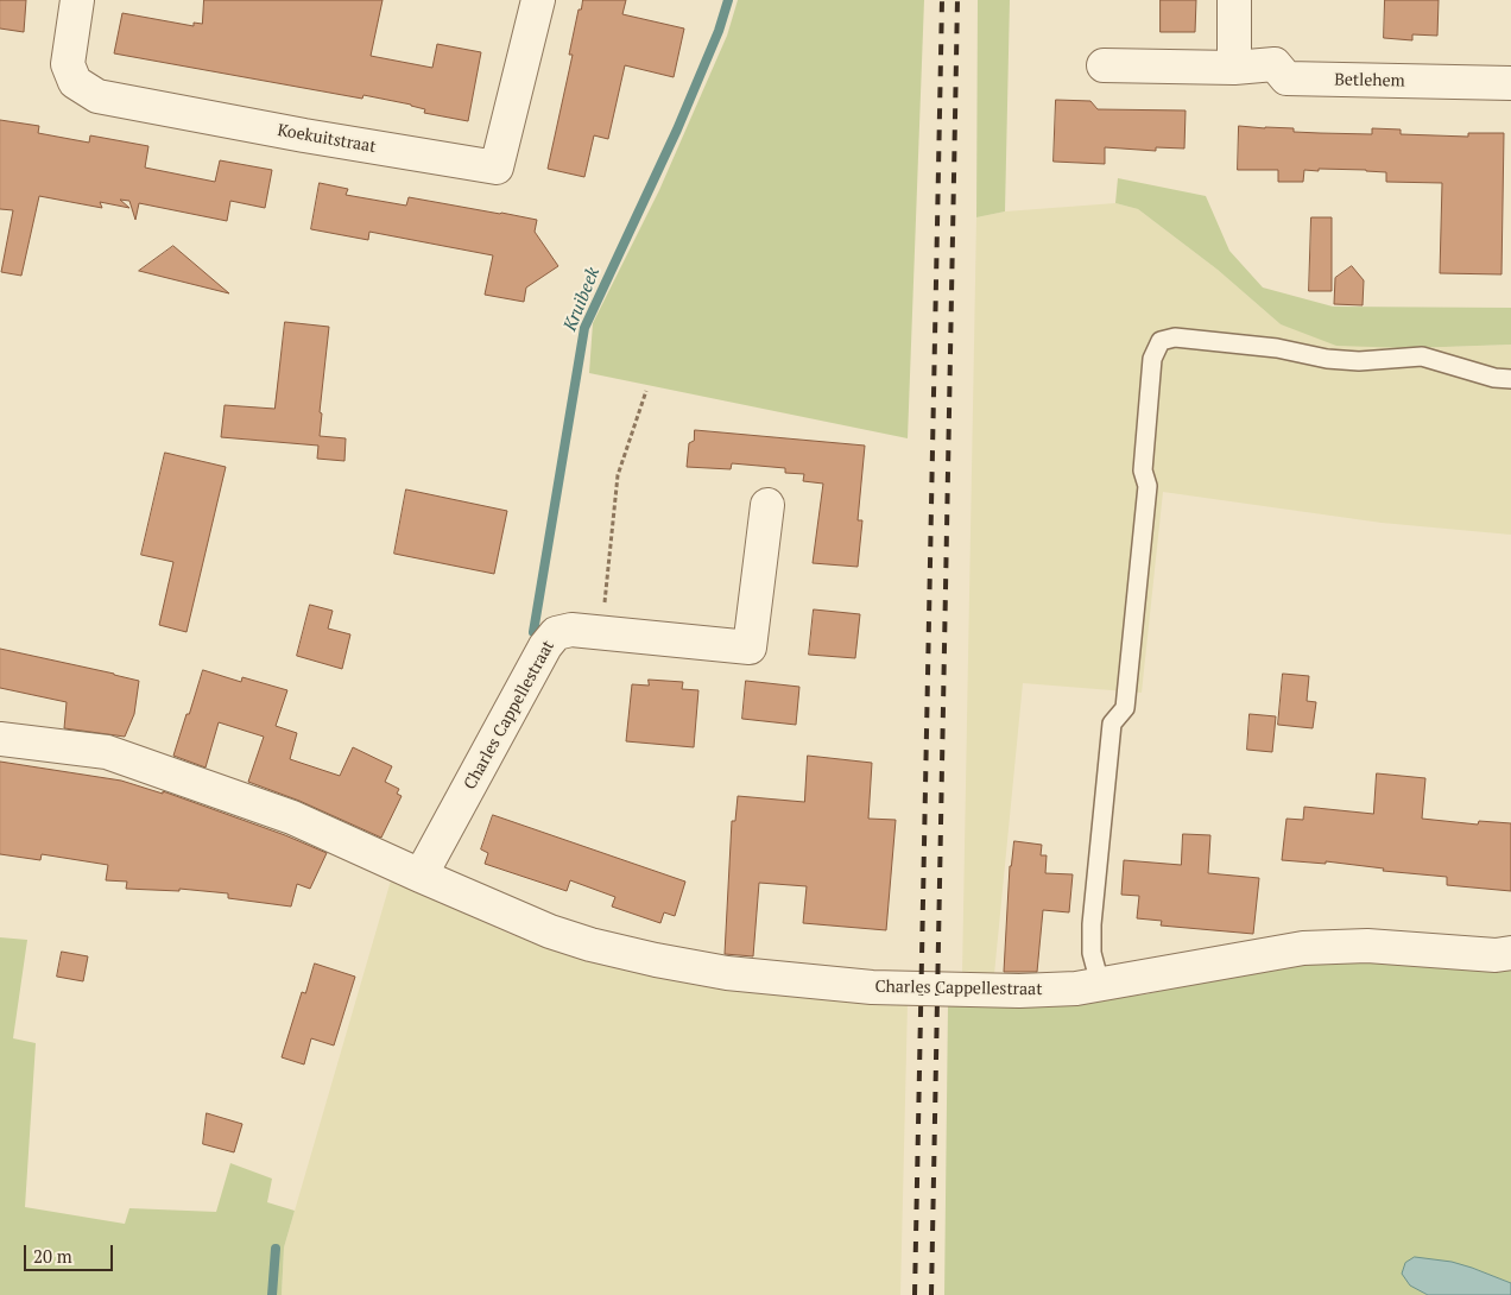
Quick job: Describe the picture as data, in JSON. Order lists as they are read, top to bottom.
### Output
{
  "streets": {
    "street": ["Betlehem", "Koekuitstraat", "Charles Cappellestraat"]
  },
  "water": ["Kruibeek"],
  "scale_bar": "20 m"
}
